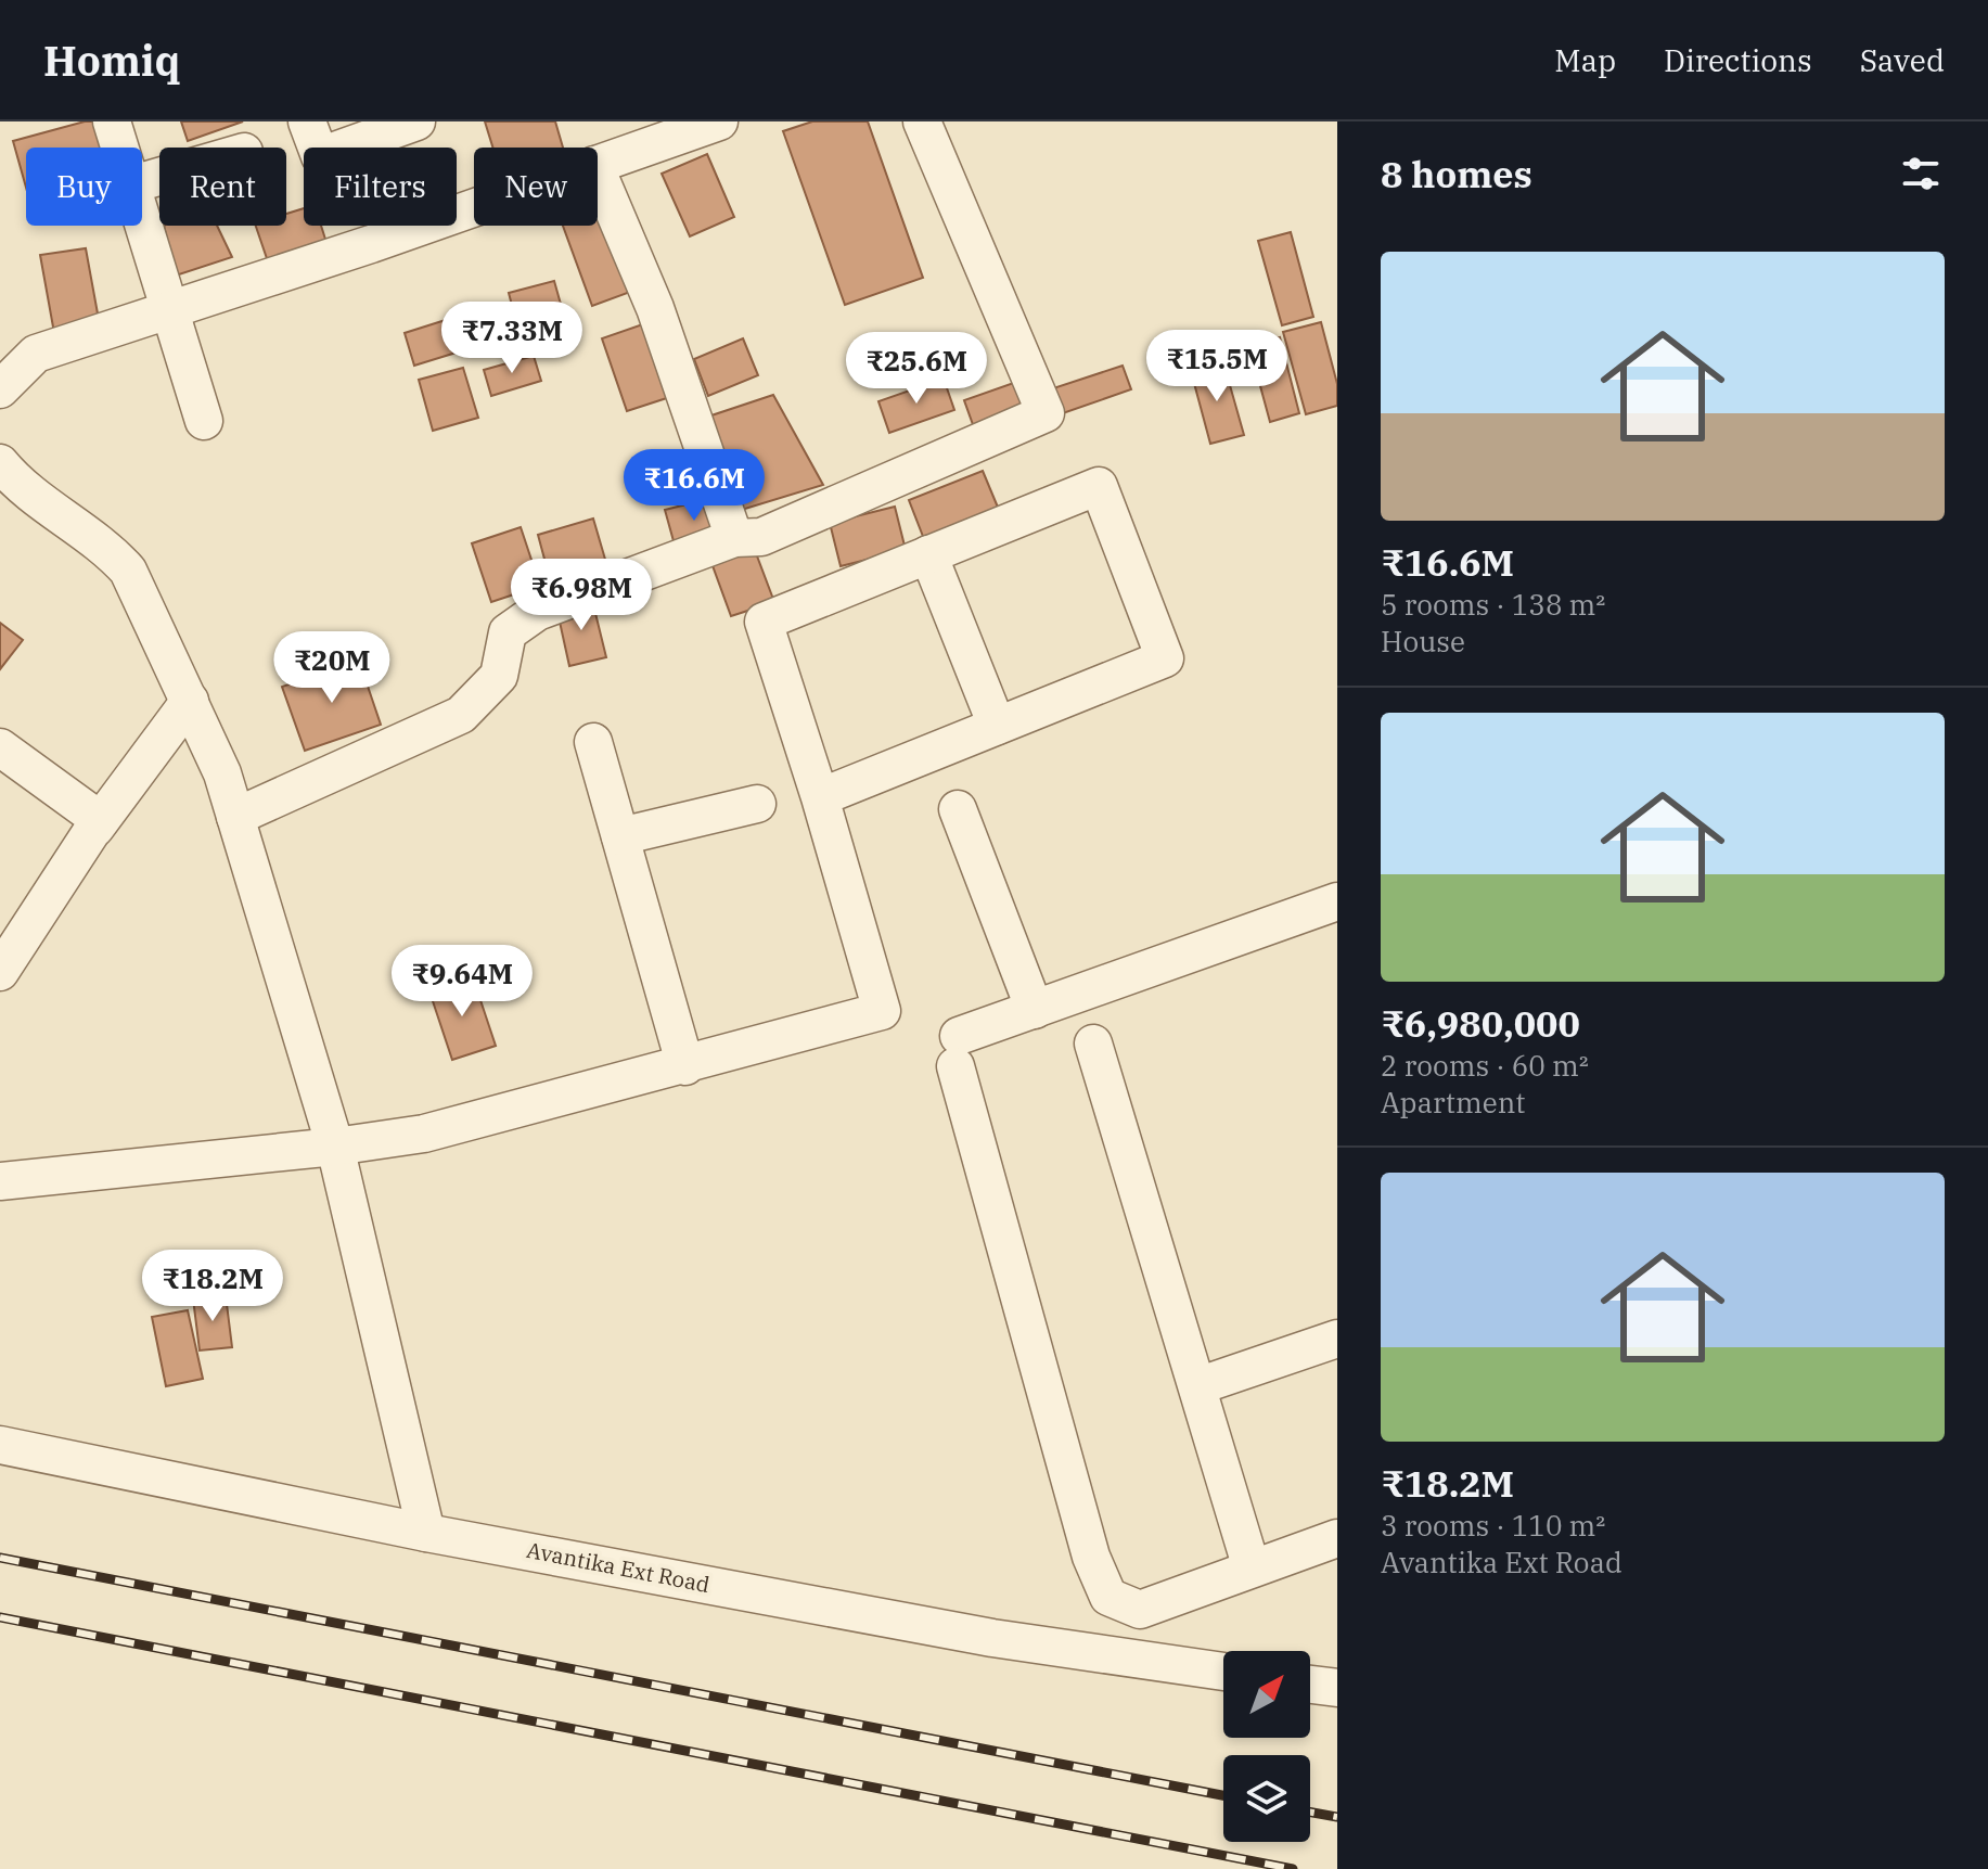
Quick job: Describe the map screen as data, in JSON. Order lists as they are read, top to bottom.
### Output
{
  "streets": {
    "street": ["Avantika Ext Road"]
  },
  "north": "top right",
  "page": {
    "header": "Homiq",
    "nav": ["Map", "Directions", "Saved"],
    "heading": "8 homes",
    "chip": [
      "Buy",
      "Rent",
      "Filters",
      "New"
    ],
    "list": [
      {
        "name": "₹16.6M",
        "note": "5 rooms · 138 m² · House"
      },
      {
        "name": "₹6,980,000",
        "note": "2 rooms · 60 m² · Apartment"
      },
      {
        "name": "₹18.2M",
        "note": "3 rooms · 110 m² · Avantika Ext Road"
      }
    ],
    "price": [
      "₹7.33M",
      "₹15.5M",
      "₹25.6M",
      "₹16.6M",
      "₹6.98M",
      "₹20M",
      "₹9.64M",
      "₹18.2M"
    ]
  }
}
